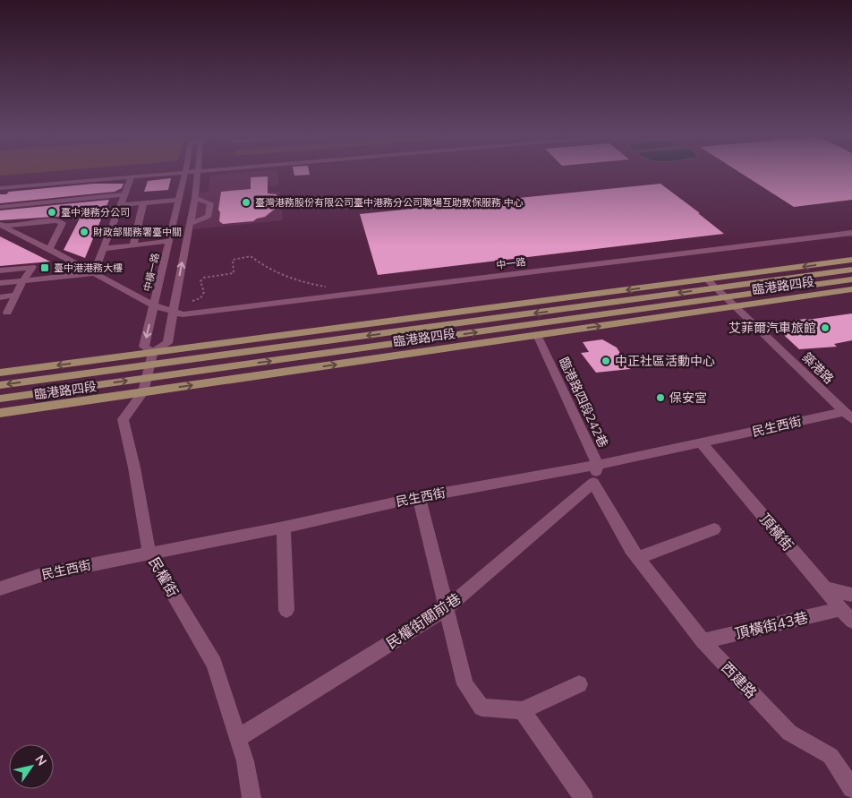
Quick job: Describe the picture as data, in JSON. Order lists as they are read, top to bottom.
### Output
{
  "streets": {
    "main road": ["臨港路四段"],
    "street": [
      "中一路",
      "中橫一路",
      "築港路",
      "臨港路四段242巷",
      "民生西街",
      "頂橫街",
      "民權街",
      "民權街關前巷",
      "頂橫街43巷",
      "西建路"
    ]
  },
  "crossings": [
    ["中一路", "中橫一路"],
    ["中橫一路", "臨港路四段"],
    ["中橫一路", "民權街"],
    ["臨港路四段", "築港路"],
    ["臨港路四段", "臨港路四段242巷"],
    ["臨港路四段", "民權街"],
    ["築港路", "民生西街"],
    ["臨港路四段242巷", "民生西街"],
    ["臨港路四段242巷", "民權街關前巷"],
    ["臨港路四段242巷", "西建路"],
    ["民生西街", "頂橫街"],
    ["民生西街", "民權街"],
    ["頂橫街", "頂橫街43巷"],
    ["民權街", "民權街關前巷"],
    ["民權街關前巷", "西建路"],
    ["頂橫街43巷", "西建路"]
  ],
  "places": {
    "other": [
      "臺灣港務股份有限公司臺中港務分公司職場互助教保服務 中心",
      "臺中港務分公司",
      "財政部關務署臺中關",
      "艾菲爾汽車旅館",
      "中正社區活動中心",
      "保安宮"
    ],
    "transit": ["臺中港港務大樓"]
  },
  "north": "top right"
}
